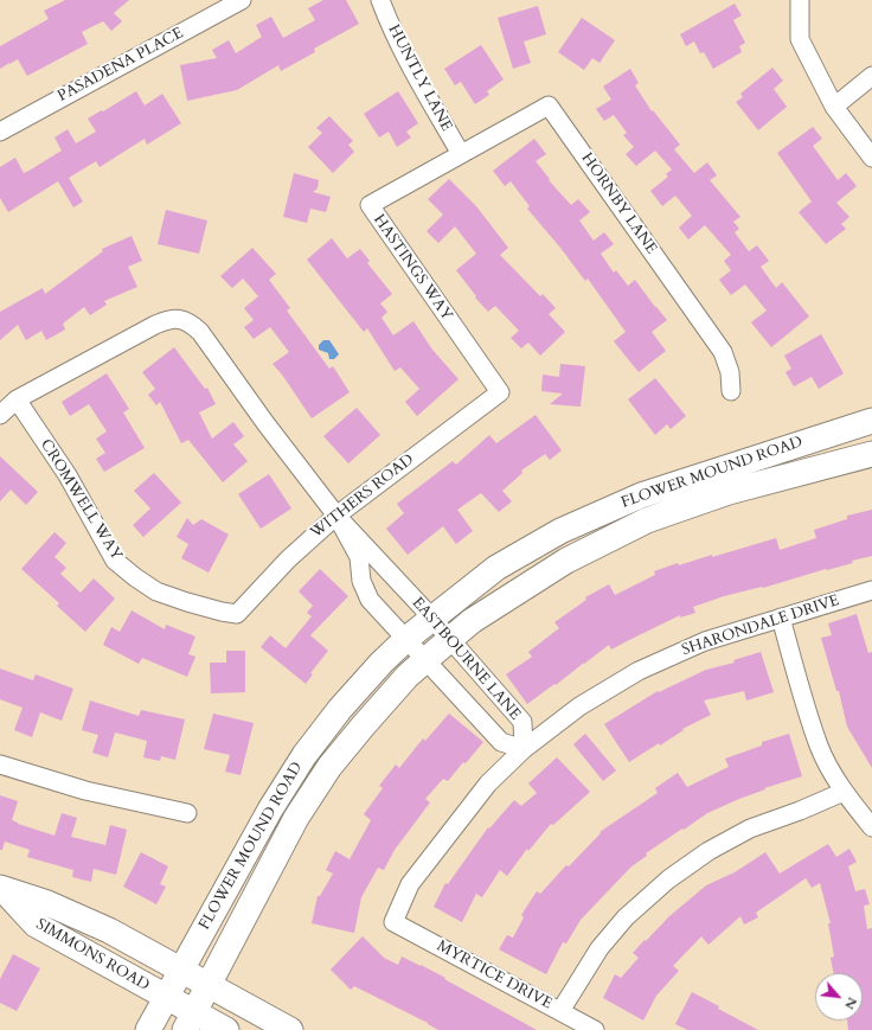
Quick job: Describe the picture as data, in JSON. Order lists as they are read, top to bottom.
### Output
{
  "streets": {
    "main road": ["FLOWER MOUND ROAD", "SIMMONS ROAD"],
    "street": [
      "PASADENA PLACE",
      "HUNTLY LANE",
      "HORNBY LANE",
      "HASTINGS WAY",
      "WITHERS ROAD",
      "CROMWELL WAY",
      "SHARONDALE DRIVE",
      "EASTBOURNE LANE",
      "MYRTICE DRIVE"
    ]
  },
  "crossings": [
    ["HUNTLY LANE", "HORNBY LANE"],
    ["HUNTLY LANE", "HASTINGS WAY"],
    ["HORNBY LANE", "HASTINGS WAY"],
    ["HASTINGS WAY", "WITHERS ROAD"],
    ["FLOWER MOUND ROAD", "EASTBOURNE LANE"],
    ["FLOWER MOUND ROAD", "SIMMONS ROAD"],
    ["WITHERS ROAD", "CROMWELL WAY"],
    ["WITHERS ROAD", "EASTBOURNE LANE"],
    ["CROMWELL WAY", "EASTBOURNE LANE"],
    ["SHARONDALE DRIVE", "EASTBOURNE LANE"],
    ["SHARONDALE DRIVE", "MYRTICE DRIVE"]
  ],
  "north": "bottom right"
}
